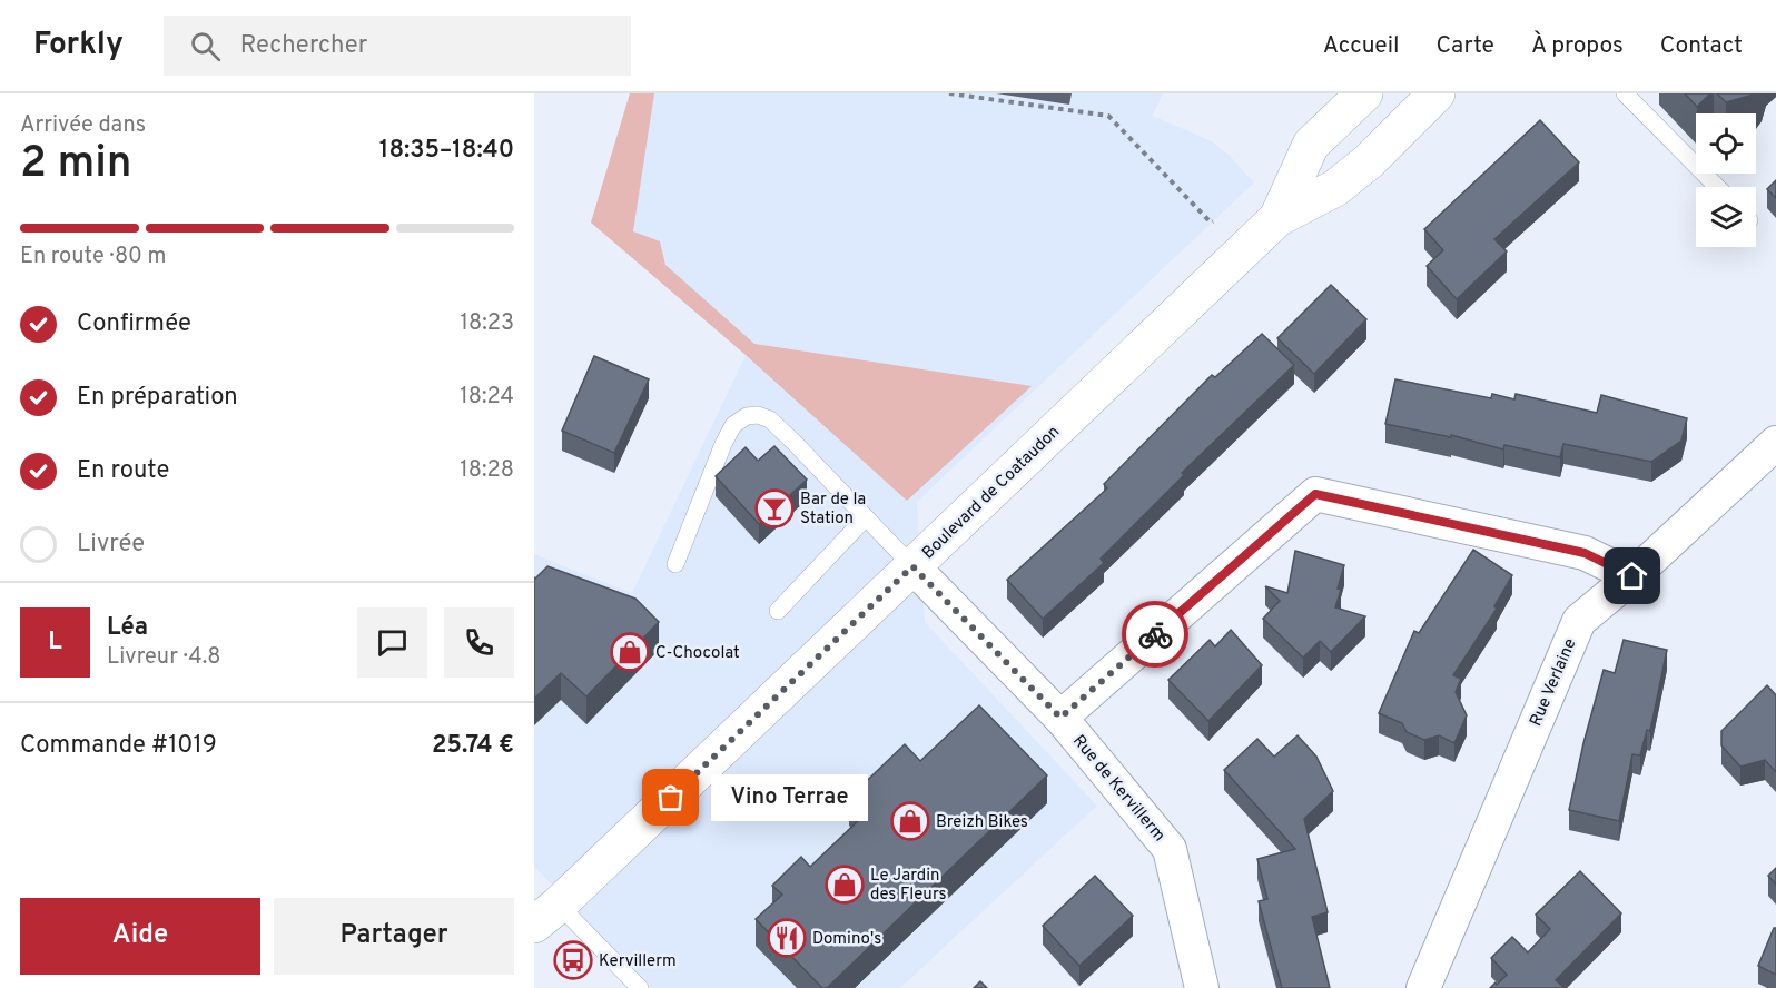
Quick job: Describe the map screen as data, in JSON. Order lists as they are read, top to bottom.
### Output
{
  "streets": {
    "main road": ["Boulevard de Coataudon"],
    "street": ["Rue Verlaine", "Rue de Kervillerm"]
  },
  "crossings": [
    ["Boulevard de Coataudon", "Rue de Kervillerm"]
  ],
  "places": {
    "bar": ["Bar de la Station"],
    "shop": ["C-Chocolat", "Breizh Bikes", "Le Jardin des Fleurs"],
    "other": ["Vino Terrae"],
    "restaurant": ["Domino's"],
    "bus stop": ["Kervillerm"]
  },
  "page": {
    "header": "Forkly",
    "search": "Rechercher",
    "nav": [
      "Accueil",
      "Carte",
      "À propos",
      "Contact"
    ],
    "heading": ["2 min", "Arrivée dans", "18:35–18:40"],
    "panel": [
      "Léa",
      "Livreur · 4.8",
      "Commande #1019",
      "25.74 €"
    ],
    "bar": "En route · 80 m",
    "list": [
      ["Confirmée", "18:23"],
      ["En préparation", "18:24"],
      ["En route", "18:28"],
      "Livrée"
    ],
    "round": "L",
    "bubble": "Vino Terrae",
    "buttons": ["Aide", "Partager"]
  }
}
